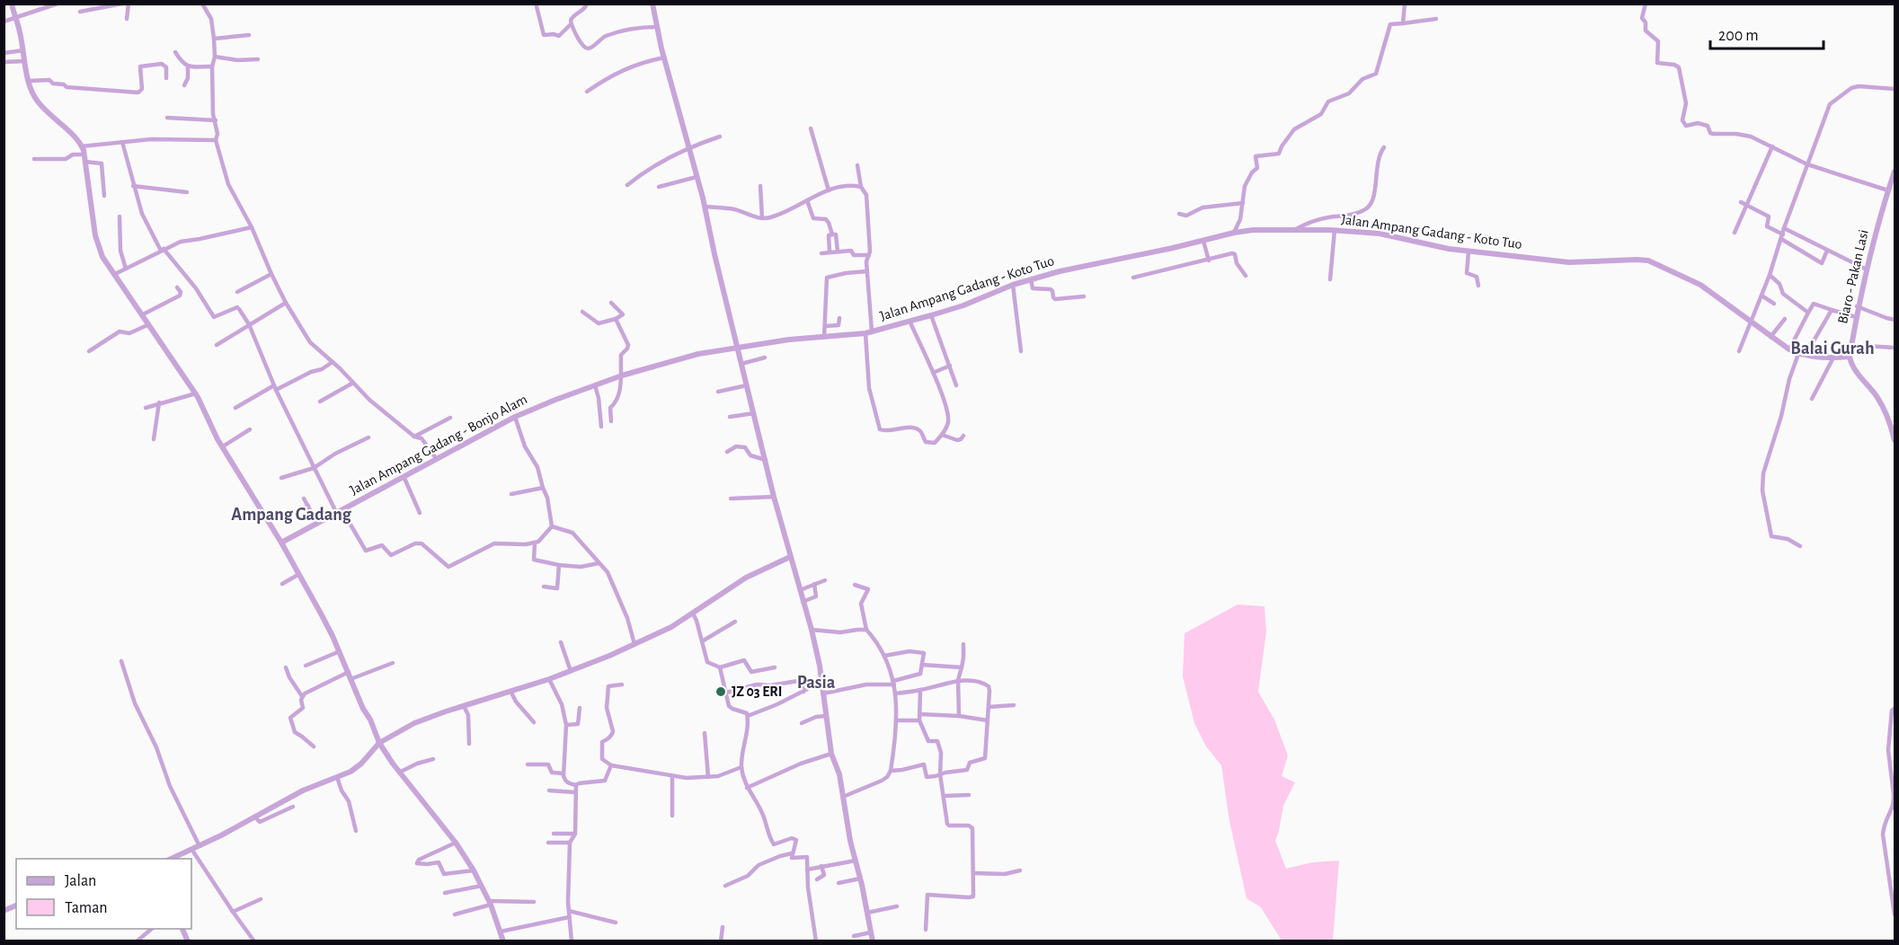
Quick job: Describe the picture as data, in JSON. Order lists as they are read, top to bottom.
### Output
{
  "streets": {
    "street": ["Jalan Ampang Gadang - Koto Tuo", "Biaro - Pakan Lasi", "Jalan Ampang Gadang - Bonjo Alam"]
  },
  "crossings": [
    ["Jalan Ampang Gadang - Koto Tuo", "Biaro - Pakan Lasi"],
    ["Jalan Ampang Gadang - Koto Tuo", "Jalan Ampang Gadang - Bonjo Alam"]
  ],
  "districts": ["Balai Gurah", "Ampang Gadang", "Pasia"],
  "places": ["JZ 03 ERI"],
  "legend": ["Jalan", "Taman"],
  "scale_bar": "200 m"
}
